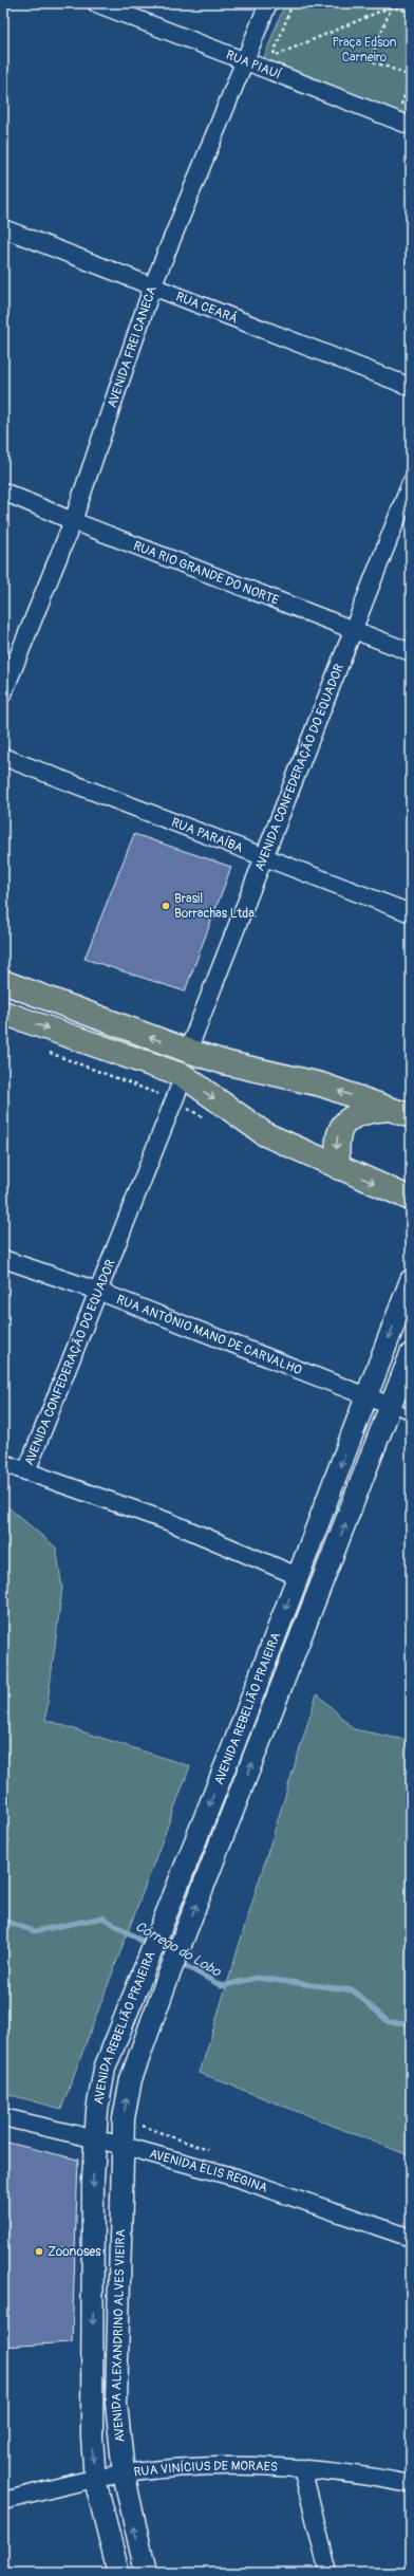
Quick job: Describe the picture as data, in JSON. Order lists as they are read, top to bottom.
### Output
{
  "streets": {
    "street": [
      "RUA PIAUÍ",
      "RUA CEARÁ",
      "AVENIDA FREI CANECA",
      "RUA RIO GRANDE DO NORTE",
      "AVENIDA CONFEDERAÇÃO DO EQUADOR",
      "RUA PARAÍBA",
      "RUA ANTÔNIO MANO DE CARVALHO",
      "AVENIDA REBELIÃO PRAIEIRA",
      "AVENIDA ELIS REGINA",
      "AVENIDA ALEXANDRINO ALVES VIEIRA",
      "RUA VINÍCIUS DE MORAES"
    ]
  },
  "crossings": [
    ["RUA PIAUÍ", "AVENIDA FREI CANECA"],
    ["RUA CEARÁ", "AVENIDA FREI CANECA"],
    ["AVENIDA FREI CANECA", "RUA RIO GRANDE DO NORTE"],
    ["RUA RIO GRANDE DO NORTE", "AVENIDA CONFEDERAÇÃO DO EQUADOR"],
    ["AVENIDA CONFEDERAÇÃO DO EQUADOR", "RUA PARAÍBA"],
    ["AVENIDA CONFEDERAÇÃO DO EQUADOR", "RUA ANTÔNIO MANO DE CARVALHO"],
    ["AVENIDA CONFEDERAÇÃO DO EQUADOR", "AVENIDA REBELIÃO PRAIEIRA"],
    ["RUA ANTÔNIO MANO DE CARVALHO", "AVENIDA REBELIÃO PRAIEIRA"],
    ["AVENIDA REBELIÃO PRAIEIRA", "AVENIDA ELIS REGINA"],
    ["AVENIDA REBELIÃO PRAIEIRA", "AVENIDA ALEXANDRINO ALVES VIEIRA"],
    ["AVENIDA ELIS REGINA", "AVENIDA ALEXANDRINO ALVES VIEIRA"],
    ["AVENIDA ALEXANDRINO ALVES VIEIRA", "RUA VINÍCIUS DE MORAES"]
  ],
  "water": ["Córrego do Lobo"],
  "parks": ["Praça Edson Carneiro"],
  "places": ["Brasil Borrachas Ltda.", "Zoonoses"]
}
